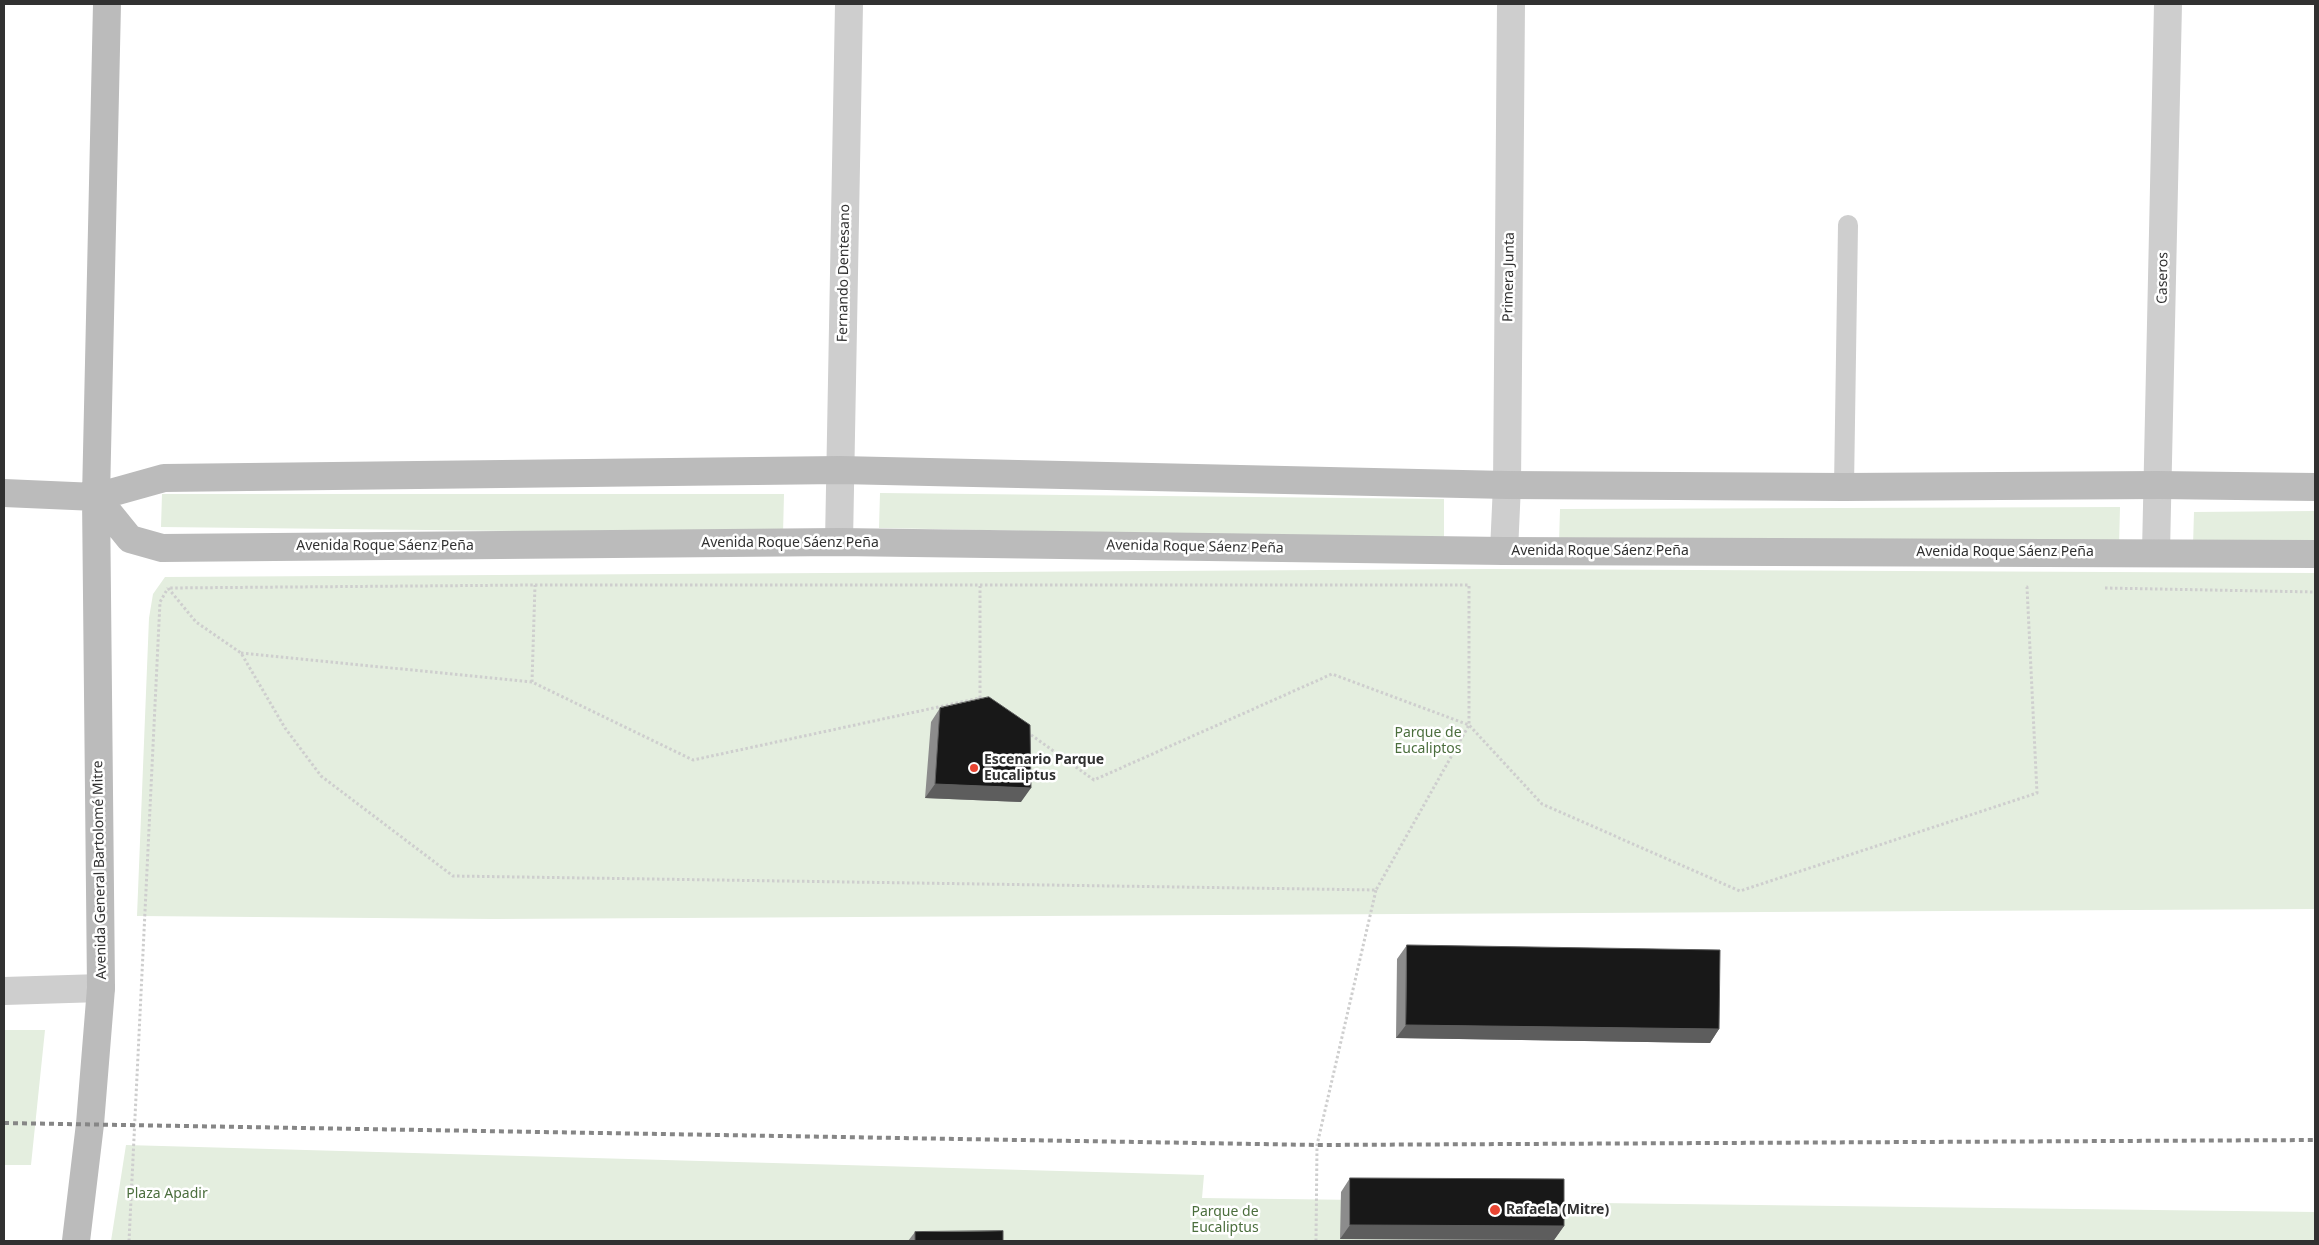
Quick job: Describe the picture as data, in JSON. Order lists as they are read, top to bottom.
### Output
{
  "streets": {
    "street": [
      "Fernando Dentesano",
      "Primera Junta",
      "Caseros",
      "Avenida Roque Sáenz Peña",
      "Avenida General Bartolomé Mitre"
    ]
  },
  "crossings": [
    ["Fernando Dentesano", "Avenida Roque Sáenz Peña"],
    ["Primera Junta", "Avenida Roque Sáenz Peña"],
    ["Caseros", "Avenida Roque Sáenz Peña"],
    ["Avenida Roque Sáenz Peña", "Avenida General Bartolomé Mitre"]
  ],
  "parks": ["Parque de Eucaliptos", "Plaza Apadir", "Parque de Eucaliptus"],
  "places": ["Escenario Parque Eucaliptus", "Rafaela (Mitre)"]
}
